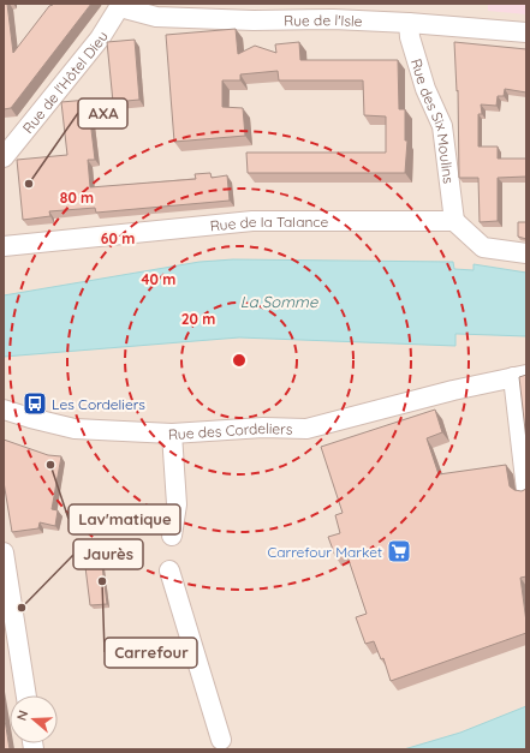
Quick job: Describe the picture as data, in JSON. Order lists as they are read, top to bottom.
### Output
{
  "streets": {
    "street": [
      "Rue de l'Isle",
      "Rue de l'Hôtel Dieu",
      "Rue des Six Moulins",
      "Rue de la Talance",
      "Rue des Cordeliers"
    ]
  },
  "crossings": [
    ["Rue de l'Isle", "Rue de l'Hôtel Dieu"],
    ["Rue de l'Isle", "Rue des Six Moulins"],
    ["Rue des Six Moulins", "Rue de la Talance"]
  ],
  "water": ["La Somme"],
  "places": {
    "other": [
      "AXA",
      "Lav'matique",
      "Carrefour",
      "Jaurès"
    ],
    "bus stop": ["Les Cordeliers"],
    "supermarket": ["Carrefour Market"]
  },
  "north": "left",
  "rings": [
    "80 m",
    "60 m",
    "40 m",
    "20 m"
  ]
}
